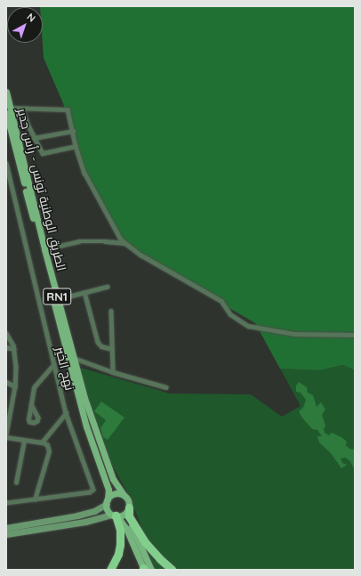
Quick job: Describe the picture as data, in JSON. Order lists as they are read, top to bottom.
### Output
{
  "streets": {
    "main road": ["الطريق الوطنية تونس - رأس جدير", "RN1"],
    "street": ["نهج الخير"]
  },
  "crossings": [
    ["الطريق الوطنية تونس - رأس جدير", "RN1"]
  ],
  "north": "top right"
}
